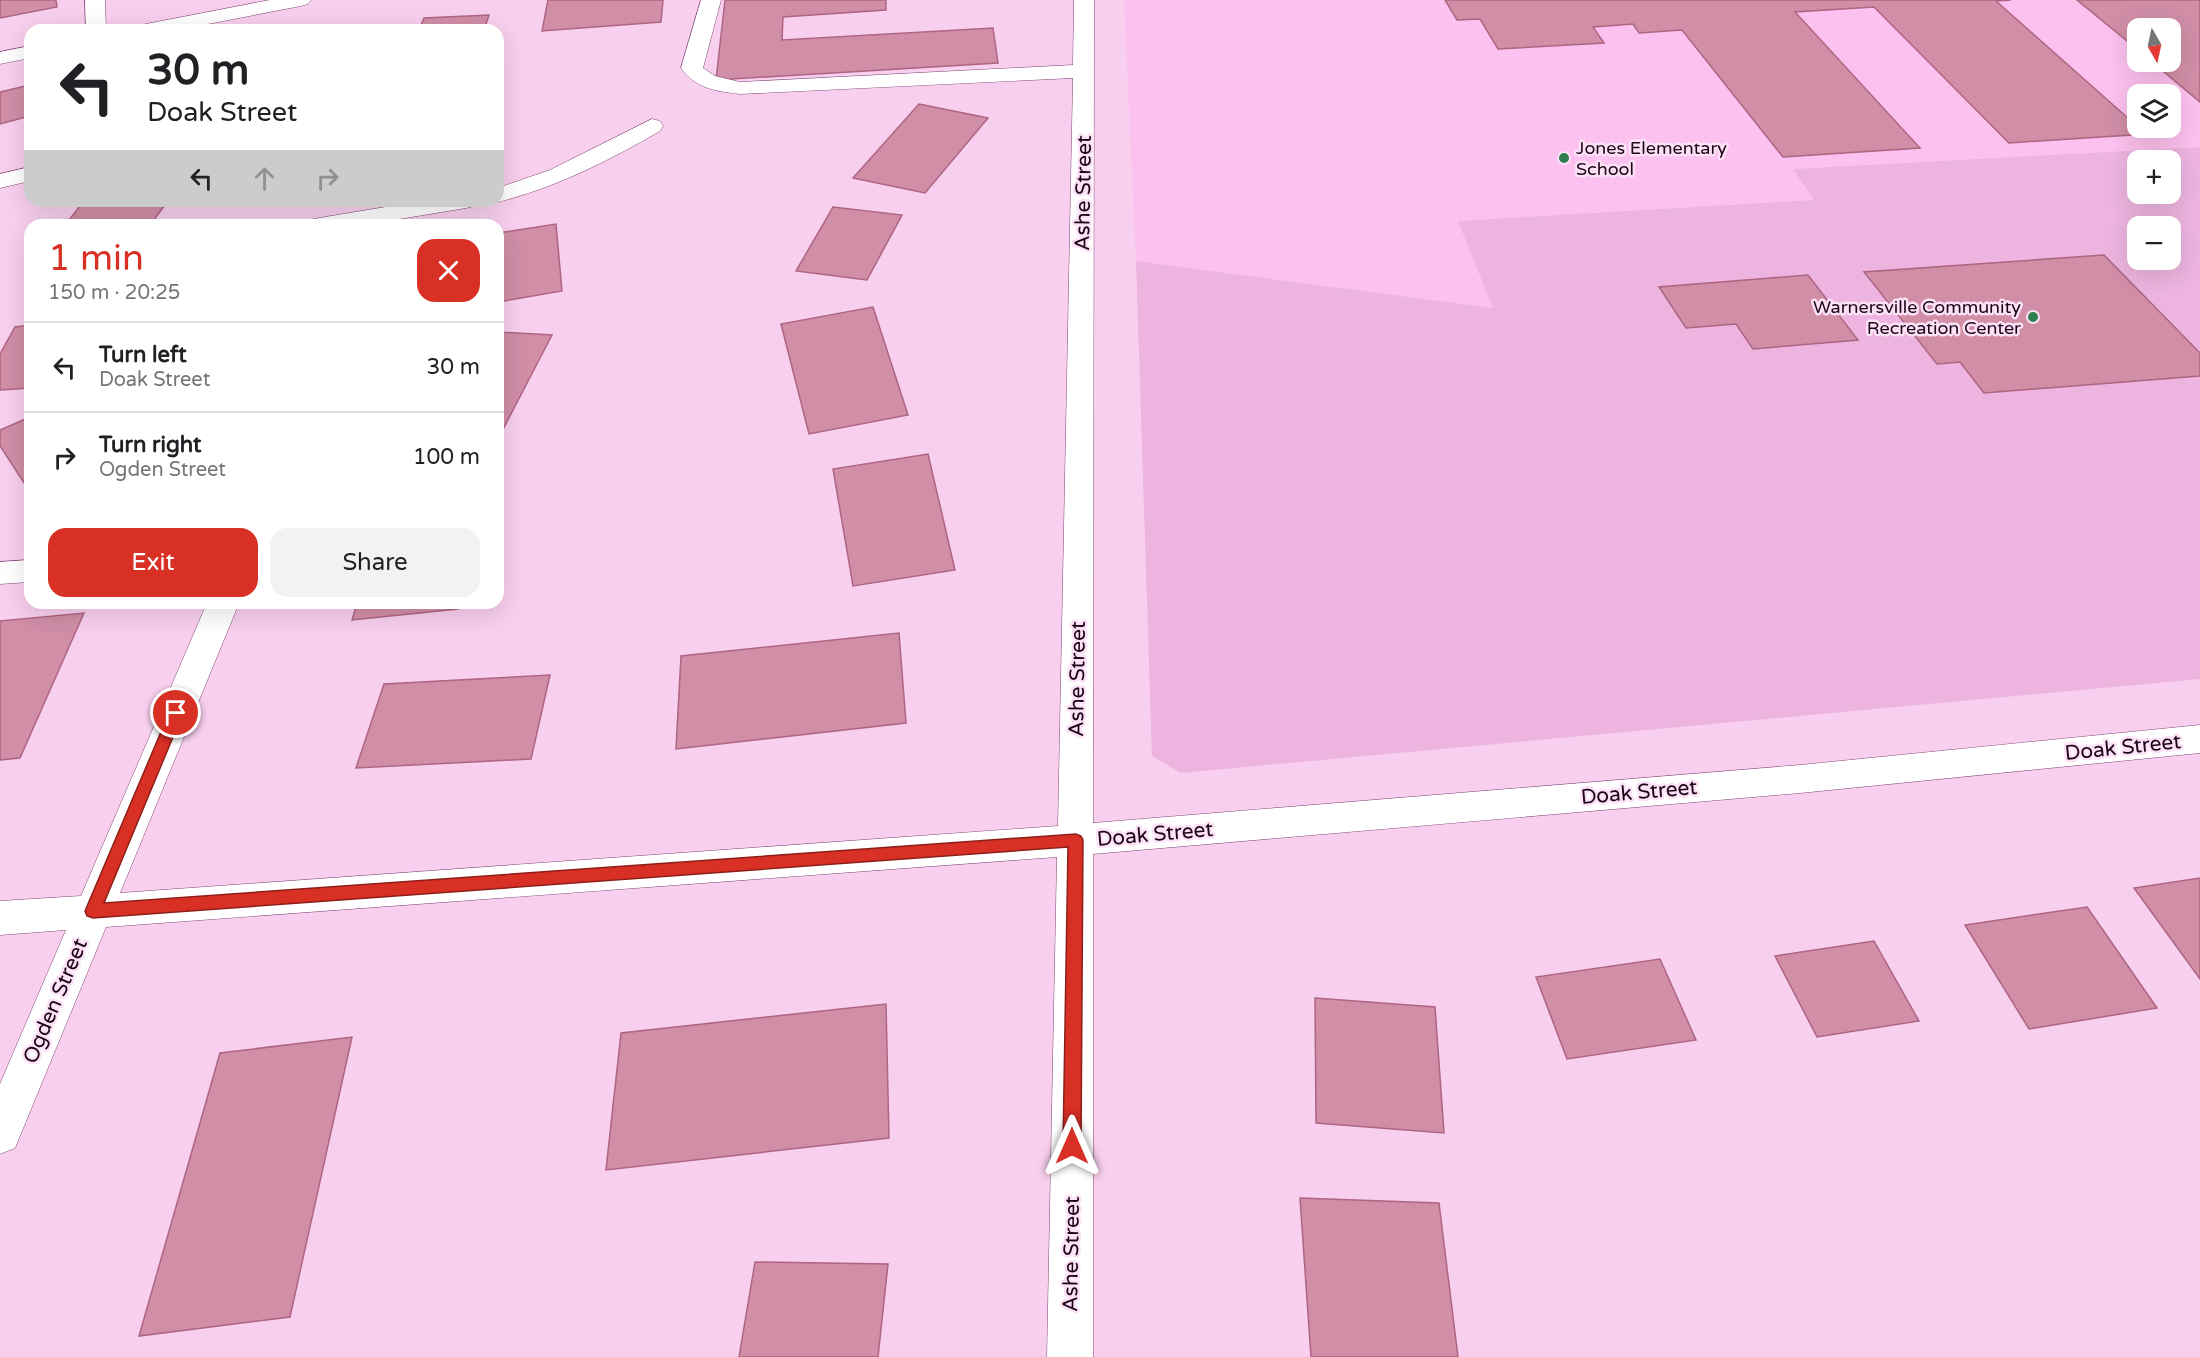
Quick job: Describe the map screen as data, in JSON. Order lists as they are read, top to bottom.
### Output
{
  "streets": {
    "street": ["Ashe Street", "Doak Street", "Ogden Street"]
  },
  "crossings": [
    ["Ashe Street", "Doak Street"],
    ["Doak Street", "Ogden Street"]
  ],
  "places": ["Jones Elementary School", "Warnersville Community Recreation Center"],
  "north": "bottom",
  "page": {
    "map_buttons": ["+", "−"],
    "turn": ["30 m", "Doak Street"],
    "heading": ["1 min", "150 m · 20:25"],
    "list": [
      {
        "name": "Turn left",
        "note": "Doak Street",
        "value": "30 m"
      },
      {
        "name": "Turn right",
        "note": "Ogden Street",
        "value": "100 m"
      }
    ],
    "buttons": ["Exit", "Share"]
  }
}
